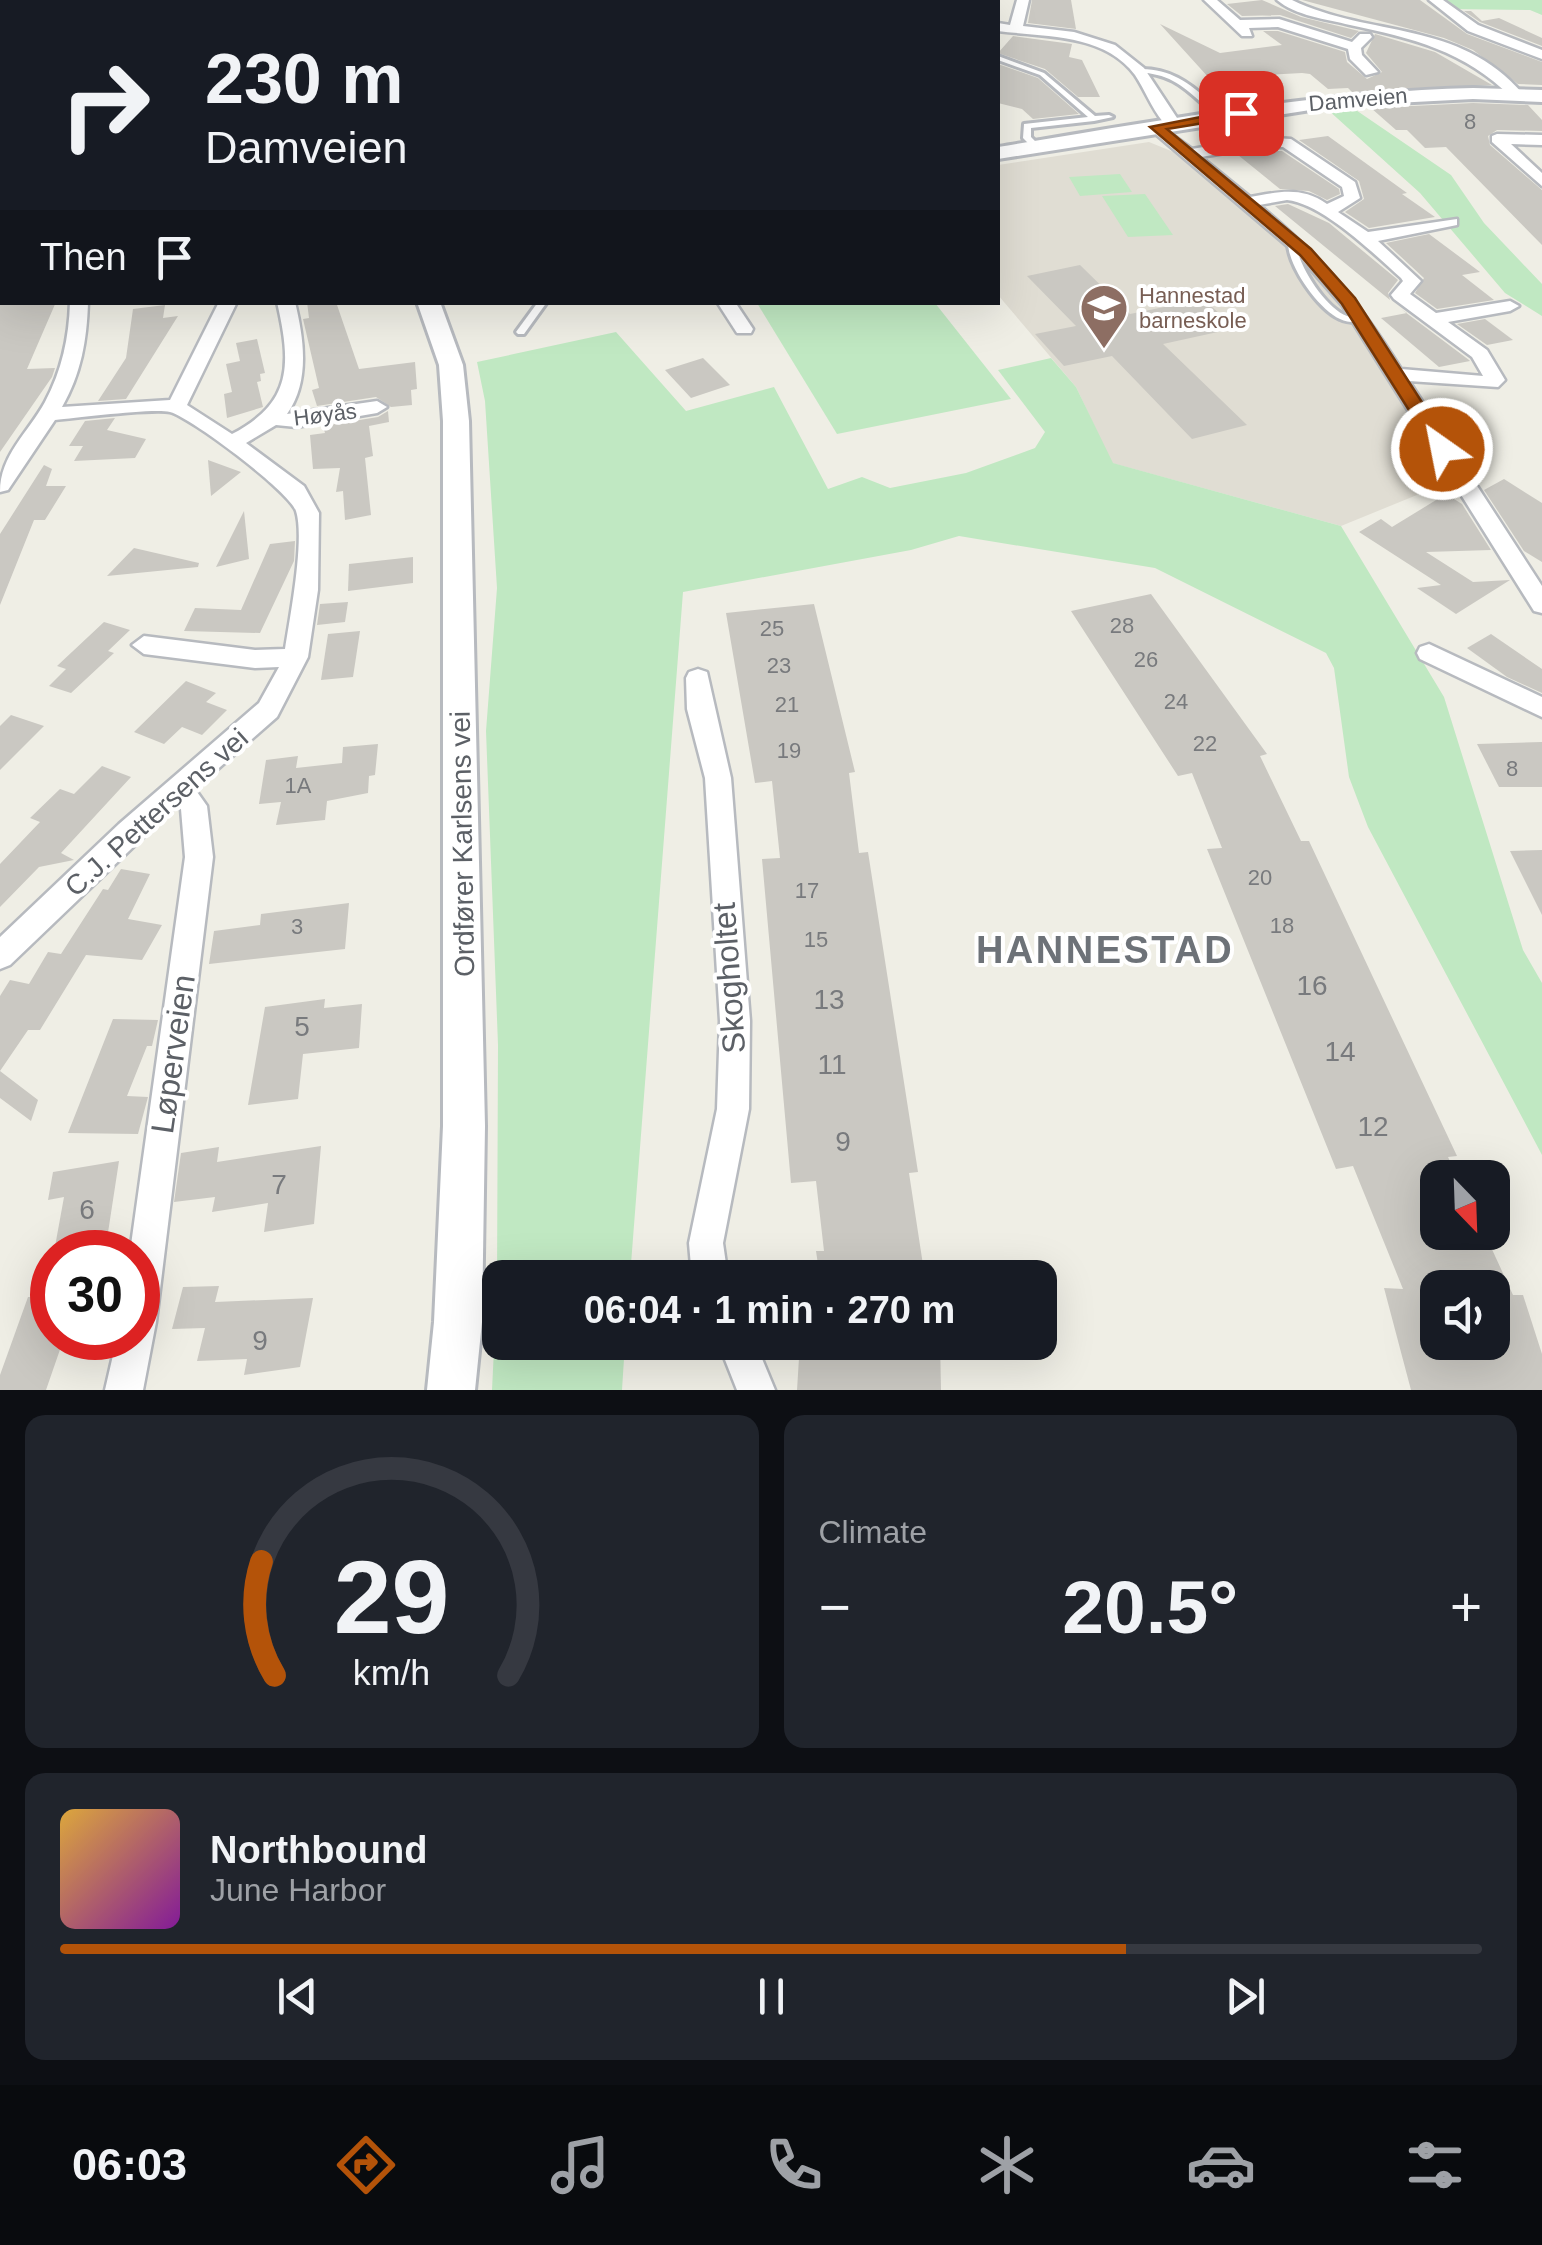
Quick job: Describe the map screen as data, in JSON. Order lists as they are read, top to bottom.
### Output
{
  "streets": {
    "street": [
      "Damveien",
      "Høyås",
      "C.J. Pettersens vei",
      "Ordfører Karlsens vei",
      "Skogholtet",
      "Løperveien"
    ]
  },
  "crossings": [
    ["Høyås", "C.J. Pettersens vei"],
    ["C.J. Pettersens vei", "Løperveien"]
  ],
  "districts": ["HANNESTAD"],
  "places": {
    "school or university": ["Hannestad barneskole"]
  },
  "house_numbers": [
    "8",
    "28",
    "25",
    "26",
    "23",
    "24",
    "21",
    "22",
    "19",
    "8",
    "1A",
    "20",
    "17",
    "18",
    "3",
    "15",
    "16",
    "13",
    "5",
    "14",
    "11",
    "12",
    "9",
    "7",
    "6",
    "9"
  ],
  "north": "bottom right",
  "page": {
    "turn": ["230 m", "Damveien"],
    "then": "Then",
    "limit": "30",
    "trip": "06:04 · 1 min · 270 m",
    "tile": "Climate",
    "heat": ["−", "20.5°", "+"],
    "song": ["Northbound", "June Harbor"],
    "tabs": "06:03",
    "gauge": ["29", "km/h"]
  }
}
